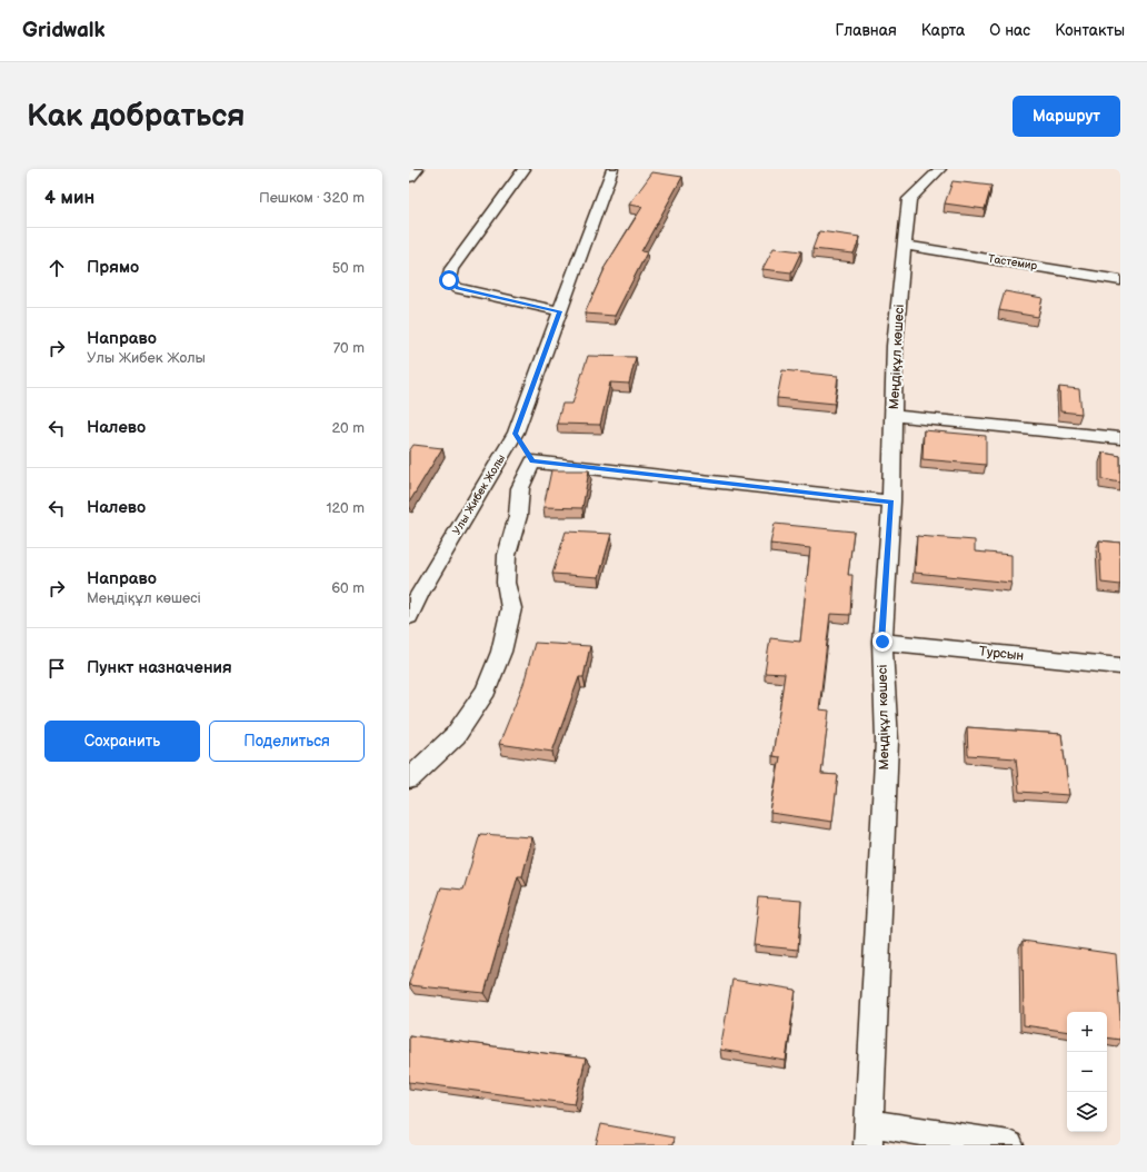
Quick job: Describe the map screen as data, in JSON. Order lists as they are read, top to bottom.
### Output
{
  "streets": {
    "street": [
      "Тастемир",
      "Меңдіқұл көшесі",
      "Улы Жибек Жолы",
      "Турсын"
    ]
  },
  "crossings": [
    ["Тастемир", "Меңдіқұл көшесі"],
    ["Меңдіқұл көшесі", "Турсын"]
  ],
  "page": {
    "header": "Gridwalk",
    "nav": [
      "Главная",
      "Карта",
      "О нас",
      "Контакты"
    ],
    "buttons": [
      "Маршрут",
      ["Сохранить", "Поделиться"]
    ],
    "title": "Как добраться",
    "heading": ["4 мин", "Пешком · 320 m"],
    "list": [
      ["Прямо", "50 m"],
      ["Направо", "Улы Жибек Жолы", "70 m"],
      ["Налево", "20 m"],
      ["Налево", "120 m"],
      ["Направо", "Меңдіқұл көшесі", "60 m"],
      "Пункт назначения"
    ],
    "map_buttons": ["+", "−"]
  }
}
